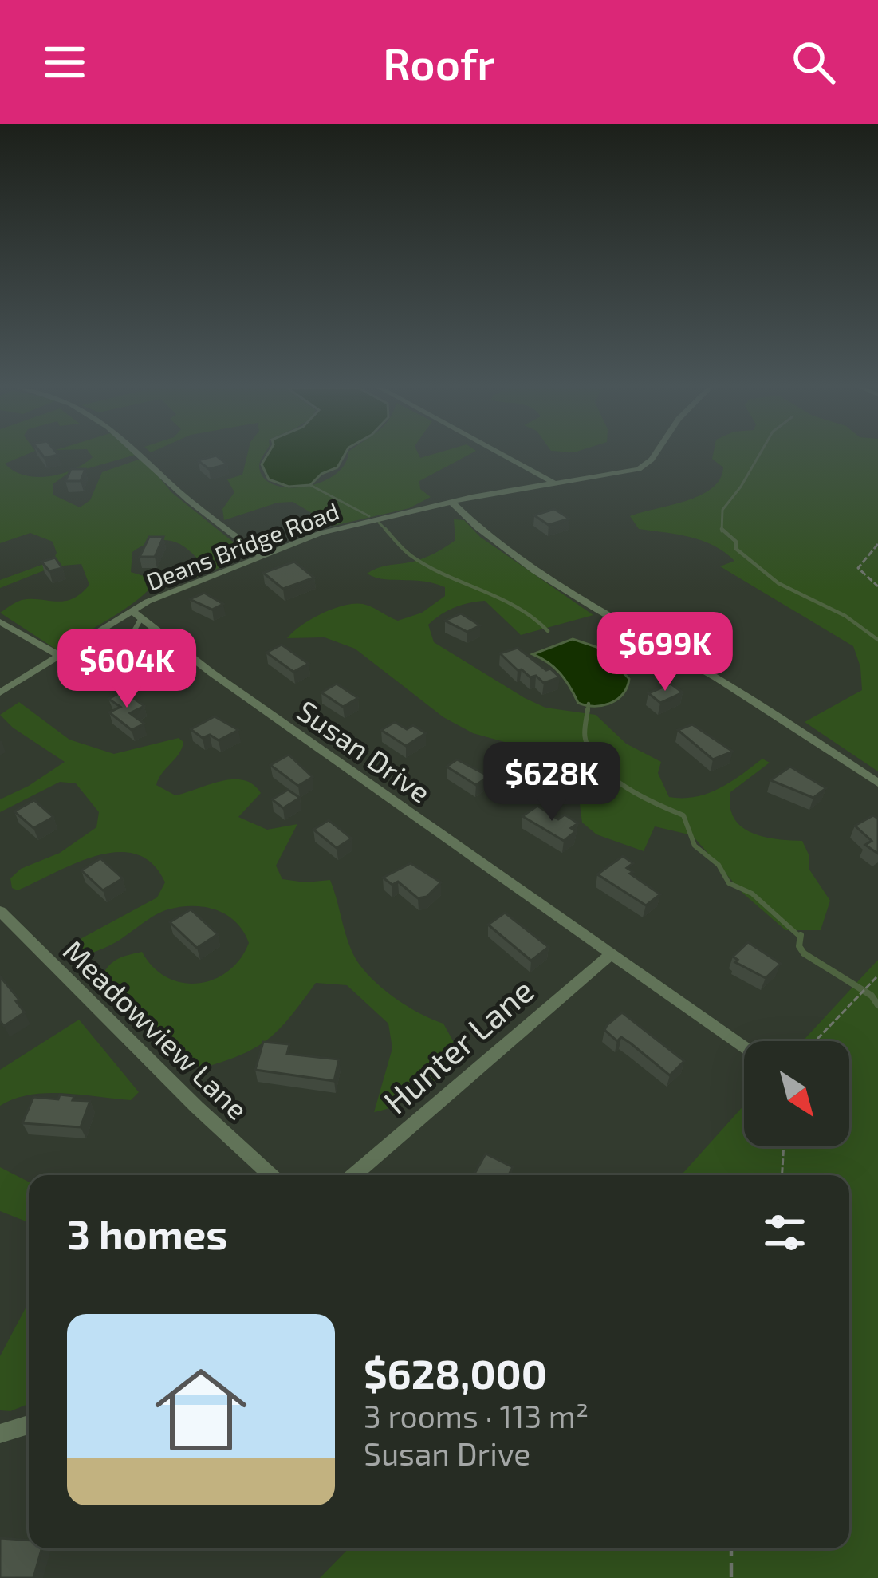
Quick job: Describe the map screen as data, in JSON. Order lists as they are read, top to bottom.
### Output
{
  "streets": {
    "street": [
      "Deans Bridge Road",
      "Susan Drive",
      "Meadowview Lane",
      "Hunter Lane"
    ]
  },
  "crossings": [
    ["Deans Bridge Road", "Susan Drive"],
    ["Susan Drive", "Hunter Lane"]
  ],
  "north": "bottom right",
  "page": {
    "header": "Roofr",
    "price": ["$699K", "$604K", "$628K"],
    "heading": "3 homes",
    "list": [
      {
        "name": "$628,000",
        "note": "3 rooms · 113 m² · Susan Drive"
      }
    ]
  }
}
